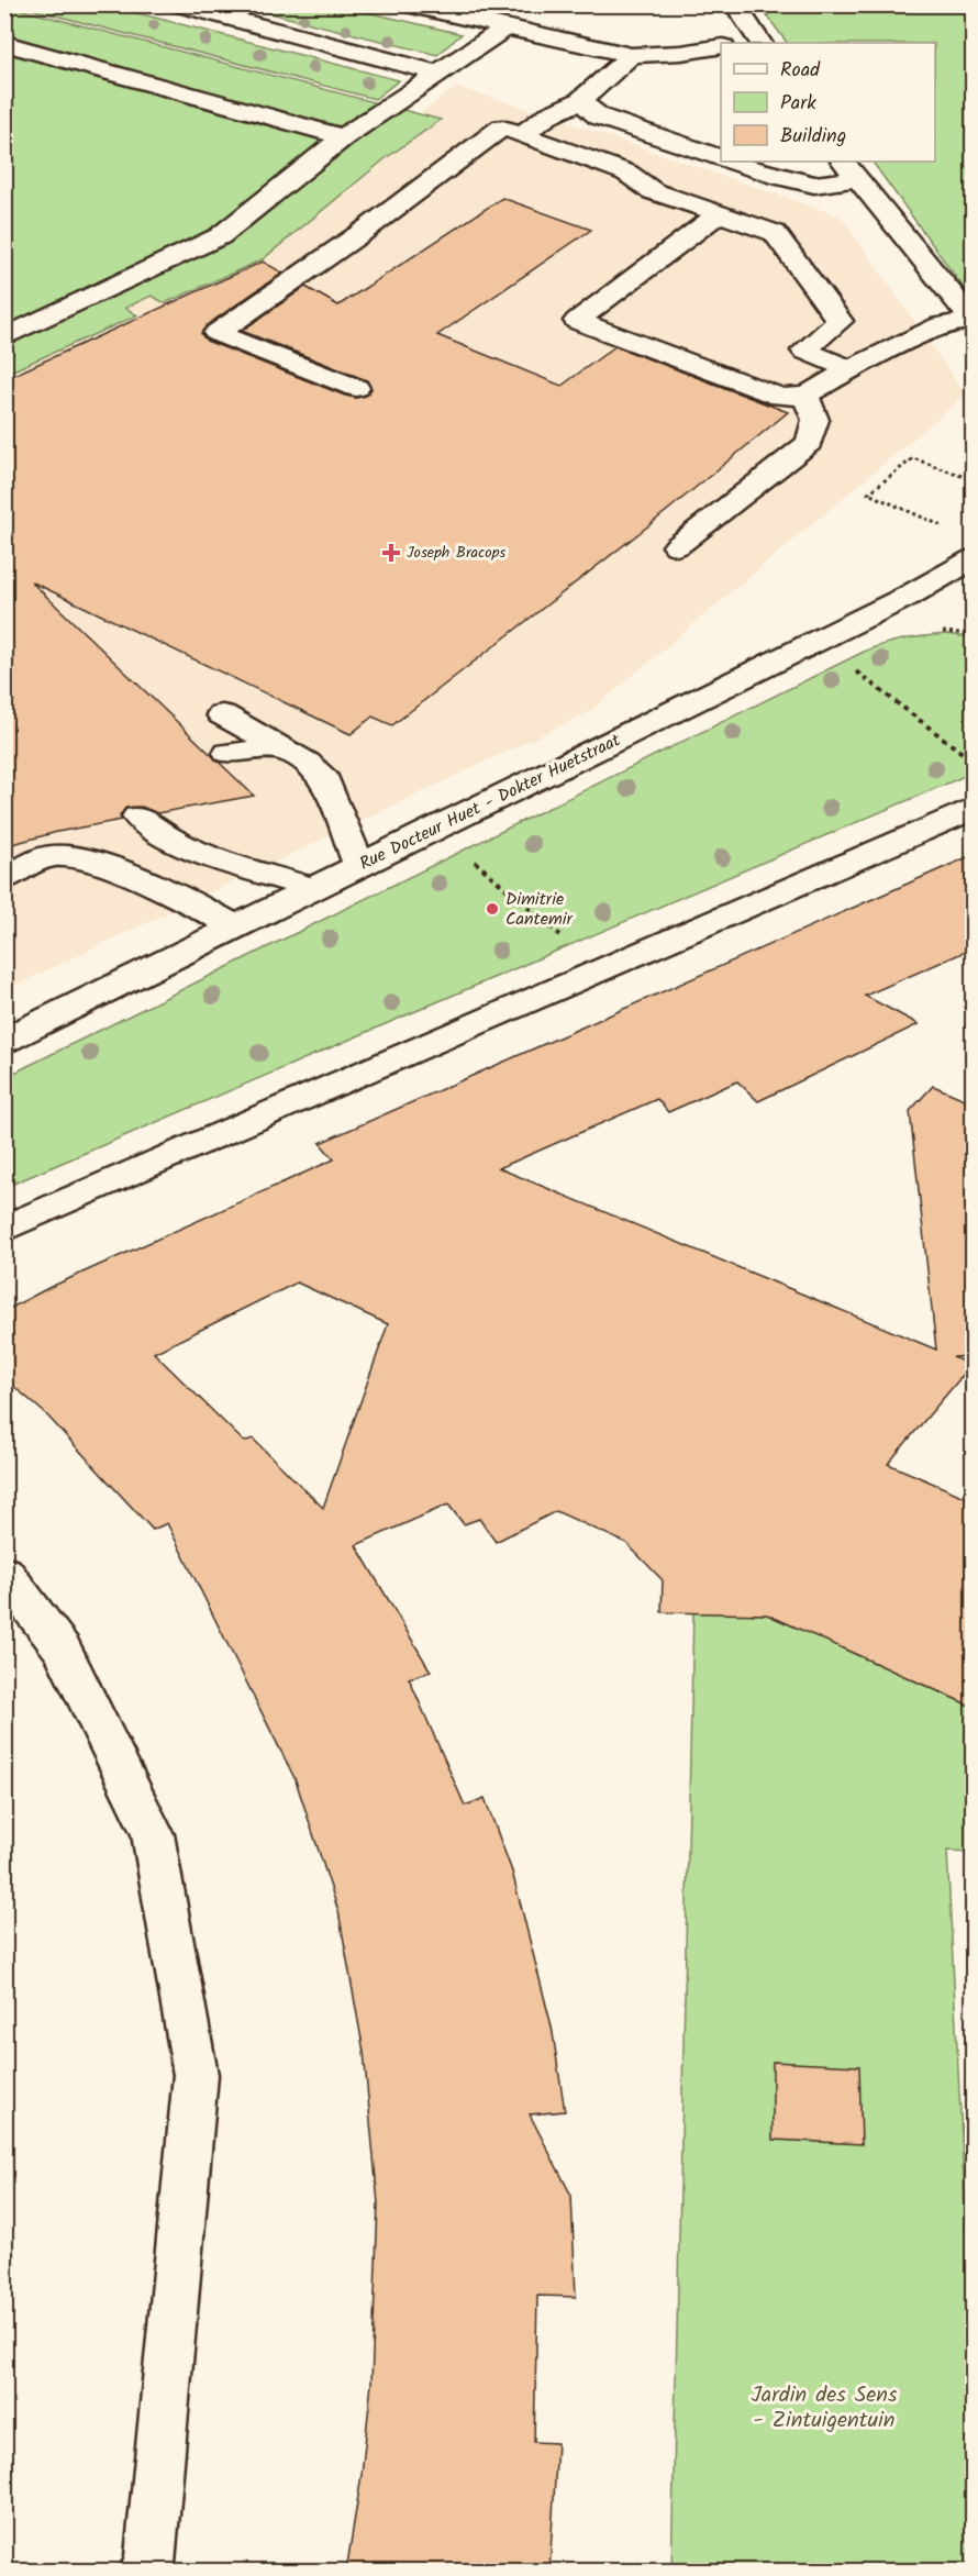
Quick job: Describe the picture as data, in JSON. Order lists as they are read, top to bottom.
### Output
{
  "streets": {
    "street": ["Rue Docteur Huet - Dokter Huetstraat"]
  },
  "parks": ["Jardin des Sens - Zintuigentuin"],
  "places": {
    "health": ["Joseph Bracops"],
    "other": ["Dimitrie Cantemir"]
  },
  "legend": ["Road", "Park", "Building"]
}
